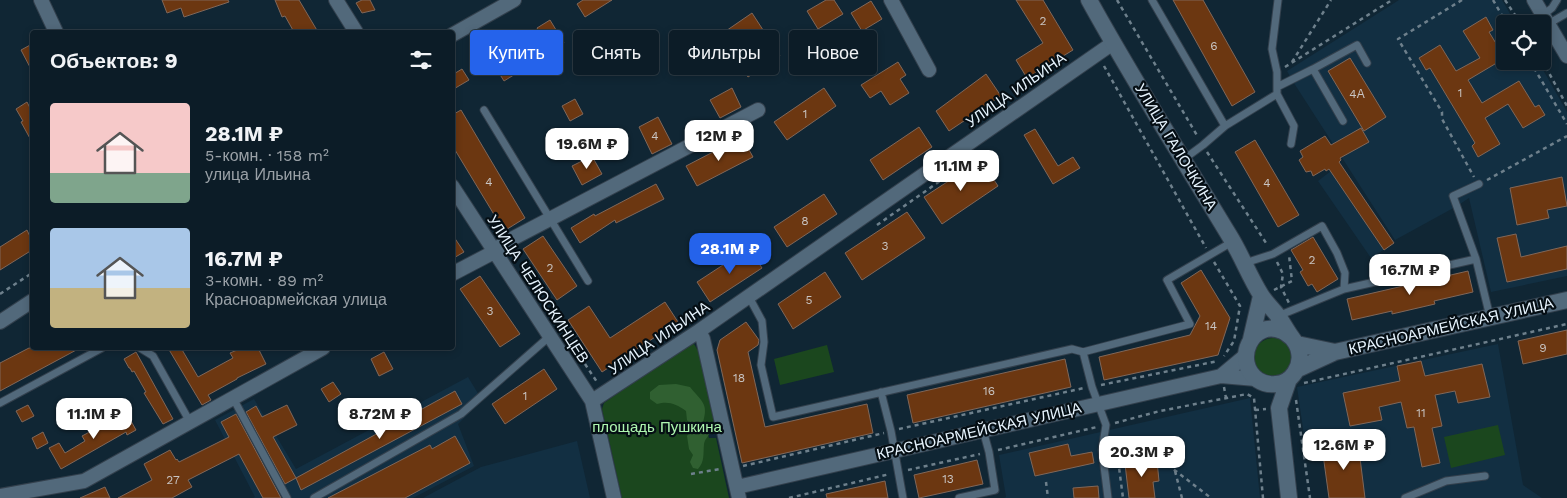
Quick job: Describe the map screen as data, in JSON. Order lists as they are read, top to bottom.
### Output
{
  "streets": {
    "street": [
      "УЛИЦА ИЛЬИНА",
      "УЛИЦА ГАЛОЧКИНА",
      "УЛИЦА ЧЕЛЮСКИНЦЕВ",
      "КРАСНОАРМЕЙСКАЯ УЛИЦА"
    ]
  },
  "crossings": [
    ["УЛИЦА ИЛЬИНА", "УЛИЦА ГАЛОЧКИНА"],
    ["УЛИЦА ИЛЬИНА", "УЛИЦА ЧЕЛЮСКИНЦЕВ"]
  ],
  "parks": ["площадь Пушкина"],
  "house_numbers": [
    "2",
    "6",
    "1",
    "4А",
    "1",
    "4",
    "4",
    "4",
    "8",
    "3",
    "2",
    "2",
    "5",
    "3",
    "14",
    "9",
    "18",
    "16",
    "1",
    "11",
    "13",
    "27"
  ],
  "page": {
    "chip": [
      "Купить",
      "Снять",
      "Фильтры",
      "Новое"
    ],
    "heading": "Объектов: 9",
    "list": [
      {
        "name": "28.1M ₽",
        "note": "5-комн. · 158 m² · улица Ильина"
      },
      {
        "name": "16.7M ₽",
        "note": "3-комн. · 89 m² · Красноармейская улица"
      }
    ],
    "price": [
      "12M ₽",
      "19.6M ₽",
      "11.1M ₽",
      "28.1M ₽",
      "16.7M ₽",
      "11.1M ₽",
      "8.72M ₽",
      "12.6M ₽",
      "20.3M ₽"
    ]
  }
}
